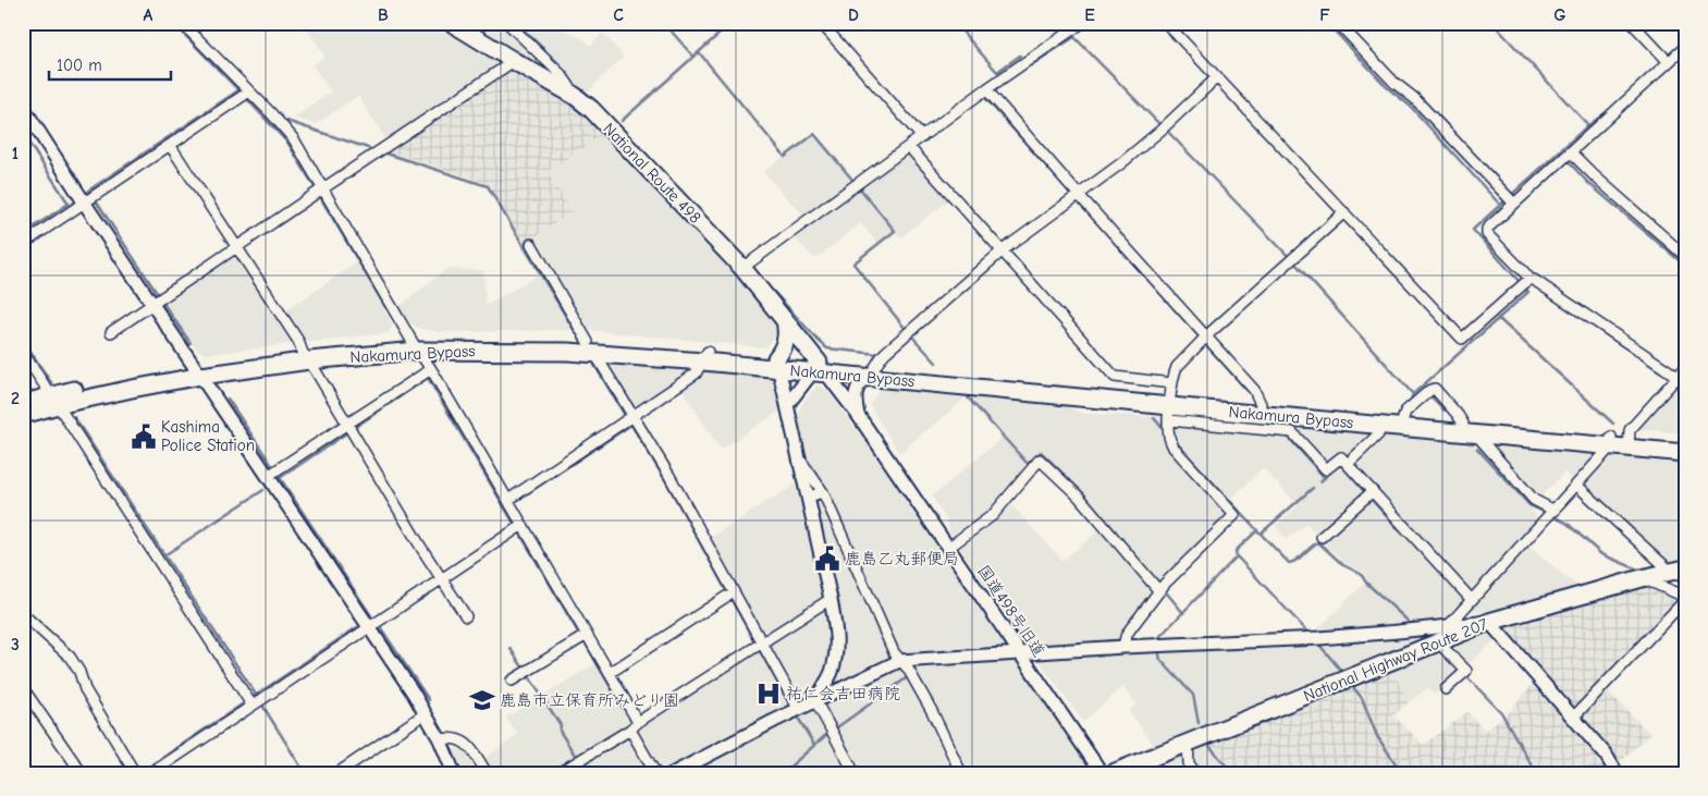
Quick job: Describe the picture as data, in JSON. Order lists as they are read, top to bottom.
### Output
{
  "streets": {
    "highway": ["National Route 498", "Nakamura Bypass", "National Highway Route 207"],
    "street": ["国道498号旧道"]
  },
  "crossings": [
    ["National Route 498", "Nakamura Bypass"],
    ["National Route 498", "国道498号旧道"],
    ["Nakamura Bypass", "国道498号旧道"]
  ],
  "places": {
    "public building": ["Kashima Police Station", "鹿島乙丸郵便局"],
    "hospital": ["祐仁会吉田病院"],
    "school or university": ["鹿島市立保育所みどり園"]
  },
  "scale_bar": "100 m",
  "grid": {
    "columns": [
      "A",
      "B",
      "C",
      "D",
      "E",
      "F",
      "G"
    ],
    "rows": ["1", "2", "3"]
  }
}
